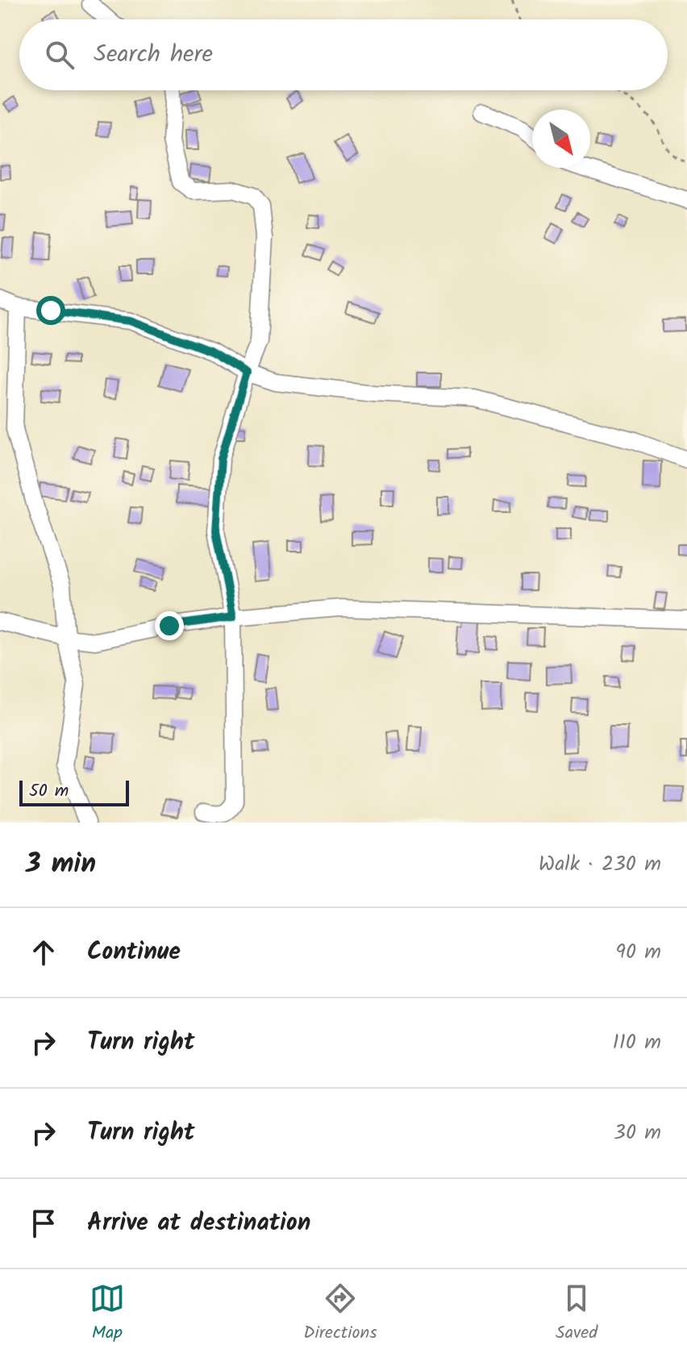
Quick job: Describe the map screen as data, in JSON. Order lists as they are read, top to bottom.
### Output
{
  "scale_bar": "50 m",
  "north": "bottom right",
  "page": {
    "search": "Search here",
    "scale": "50 m",
    "heading": ["3 min", "Walk · 230 m"],
    "list": [
      ["Continue", "90 m"],
      ["Turn right", "110 m"],
      ["Turn right", "30 m"],
      "Arrive at destination"
    ],
    "nav": ["Map", "Directions", "Saved"]
  }
}
